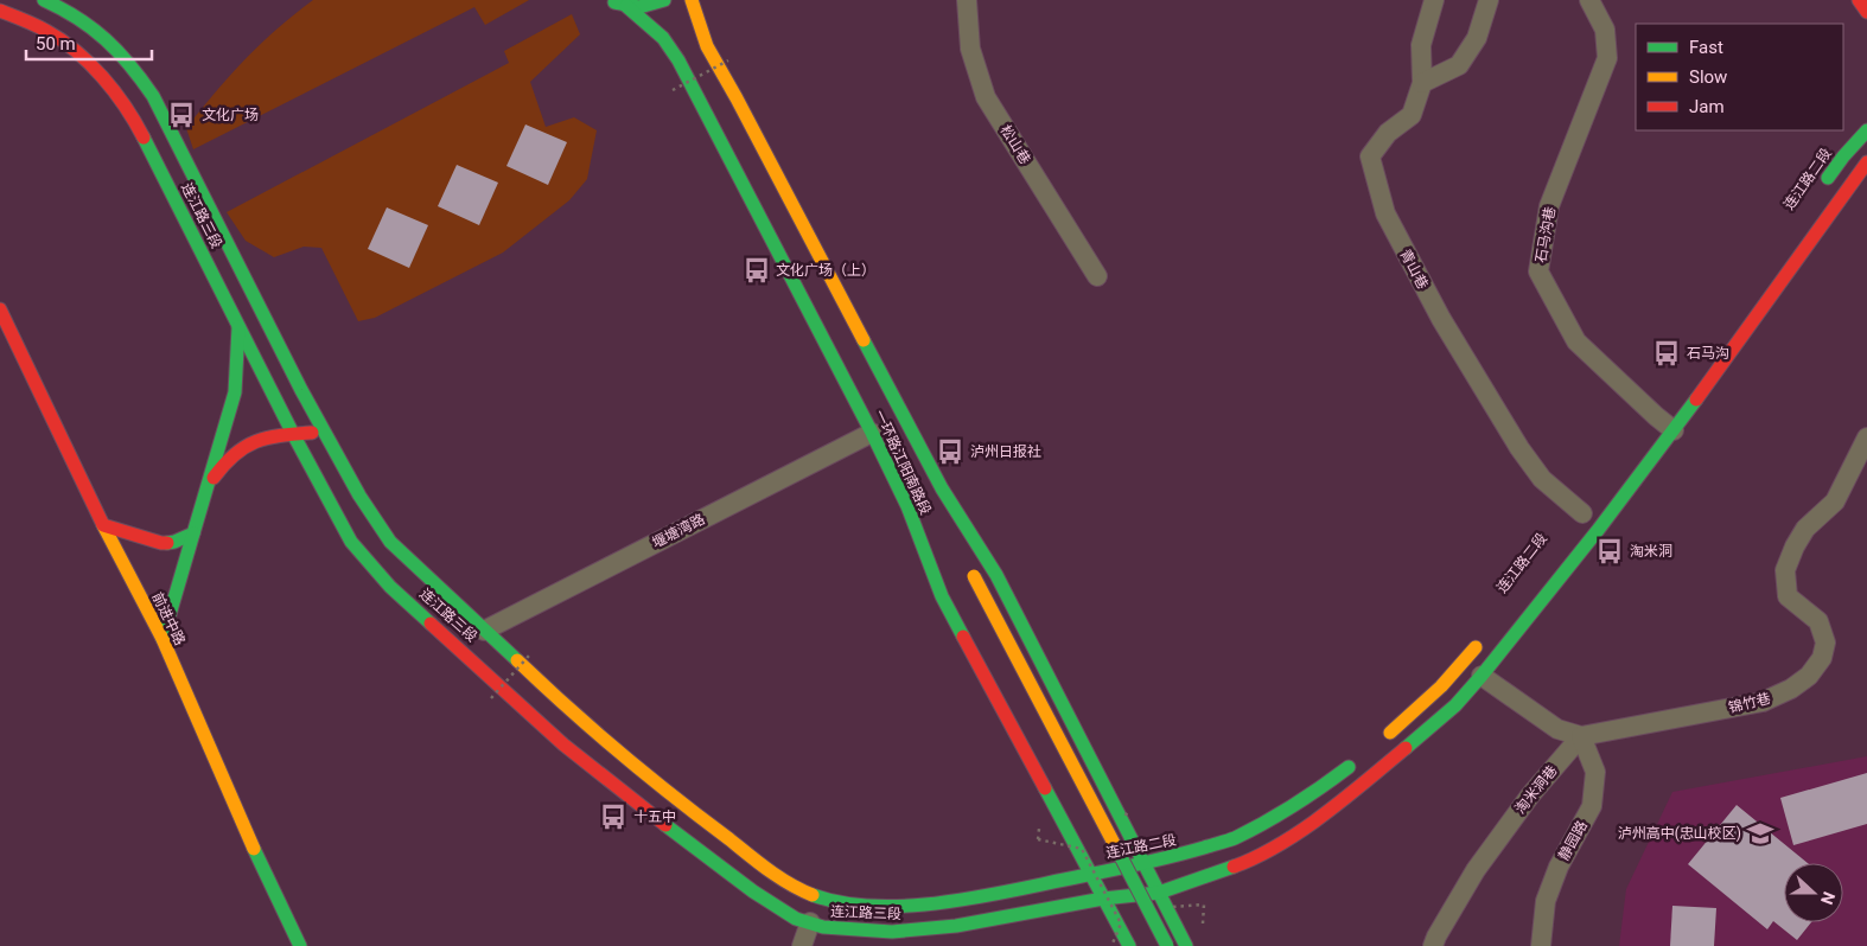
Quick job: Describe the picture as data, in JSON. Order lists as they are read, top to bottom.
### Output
{
  "streets": {
    "main road": [
      "连江路二段",
      "连江路三段",
      "一环路江阳南路段",
      "前进中路"
    ],
    "street": [
      "松山巷",
      "石马沟巷",
      "青山巷",
      "堰塘湾路",
      "锦竹巷",
      "淘米洞巷",
      "静园路"
    ]
  },
  "crossings": [
    ["连江路二段", "连江路三段"],
    ["连江路二段", "一环路江阳南路段"],
    ["连江路三段", "一环路江阳南路段"],
    ["连江路三段", "堰塘湾路"],
    ["一环路江阳南路段", "堰塘湾路"],
    ["锦竹巷", "淘米洞巷"],
    ["锦竹巷", "静园路"],
    ["淘米洞巷", "静园路"]
  ],
  "places": {
    "bus stop": [
      "文化广场",
      "文化广场（上）",
      "石马沟",
      "泸州日报社",
      "淘米洞",
      "十五中"
    ],
    "school or university": ["泸州高中(忠山校区)"]
  },
  "legend": ["Fast", "Slow", "Jam"],
  "scale_bar": "50 m",
  "north": "right"
}
